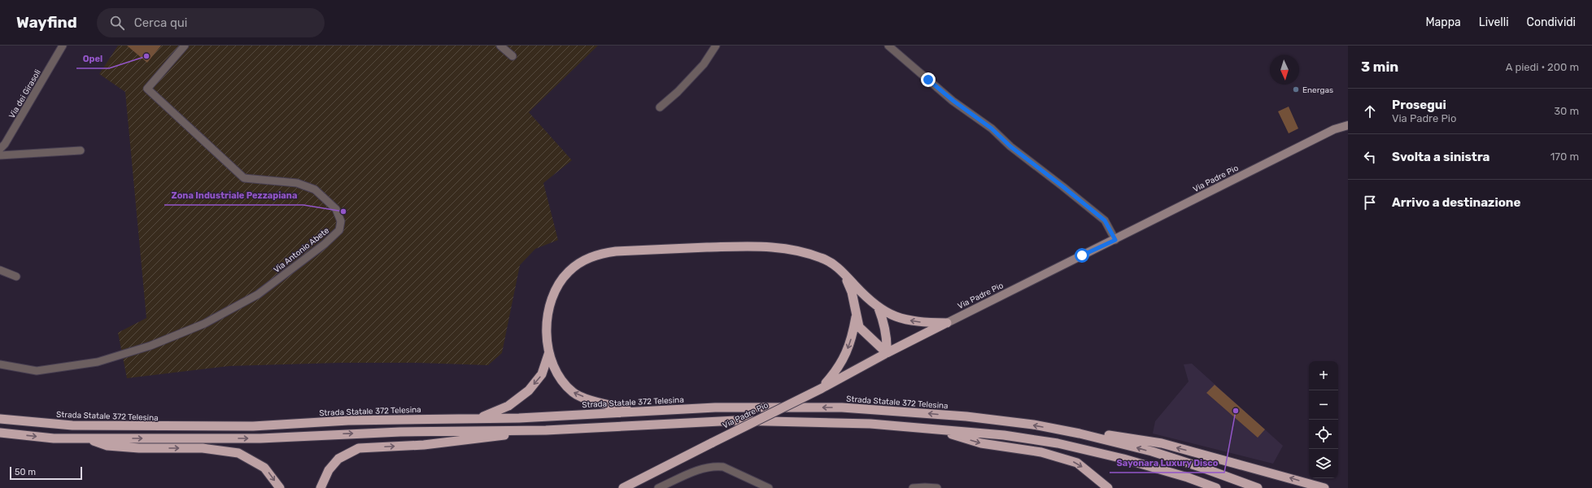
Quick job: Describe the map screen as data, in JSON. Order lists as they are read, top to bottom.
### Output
{
  "streets": {
    "highway": ["Via Padre Pio", "Strada Statale 372 Telesina"],
    "street": ["Via dei Girasoli", "Via Antonio Abete"]
  },
  "places": [
    "Opel",
    "Energas",
    "Zona Industriale Pezzapiana",
    "Sayonara Luxury Disco"
  ],
  "scale_bar": "50 m",
  "north": "bottom",
  "page": {
    "header": "Wayfind",
    "search": "Cerca qui",
    "nav": ["Mappa", "Livelli", "Condividi"],
    "heading": ["3 min", "A piedi · 200 m"],
    "list": [
      ["Prosegui", "Via Padre Pio", "30 m"],
      ["Svolta a sinistra", "170 m"],
      "Arrivo a destinazione"
    ],
    "map_buttons": ["+", "−"],
    "scale": "50 m"
  }
}
